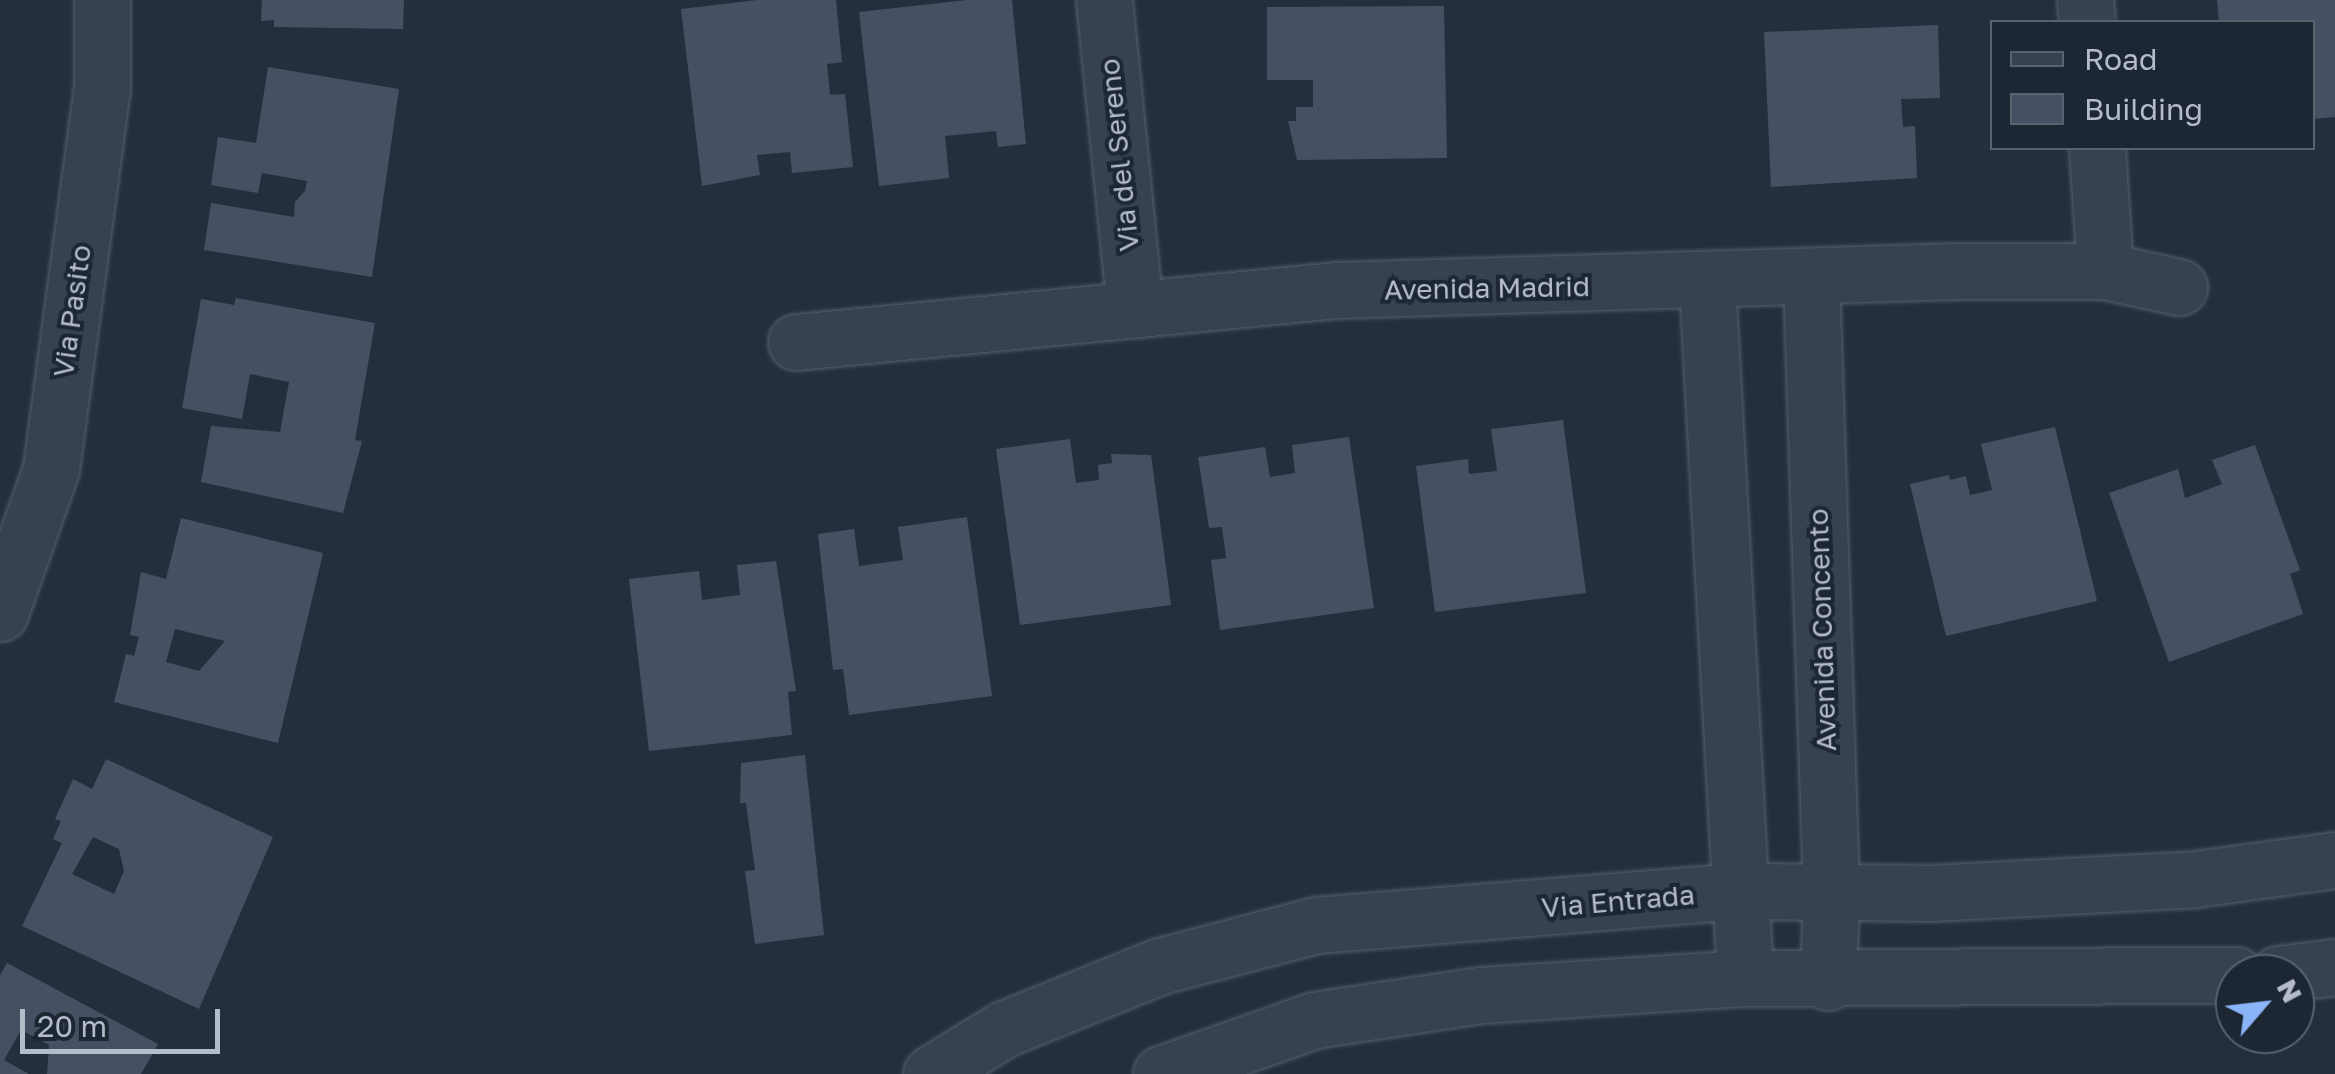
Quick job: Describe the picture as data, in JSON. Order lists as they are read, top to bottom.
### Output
{
  "streets": {
    "street": [
      "Via del Sereno",
      "Avenida Madrid",
      "Via Pasito",
      "Avenida Concento",
      "Via Entrada"
    ]
  },
  "crossings": [
    ["Via del Sereno", "Avenida Madrid"],
    ["Avenida Madrid", "Avenida Concento"],
    ["Avenida Concento", "Via Entrada"]
  ],
  "legend": ["Road", "Building"],
  "scale_bar": "20 m",
  "north": "top right"
}
